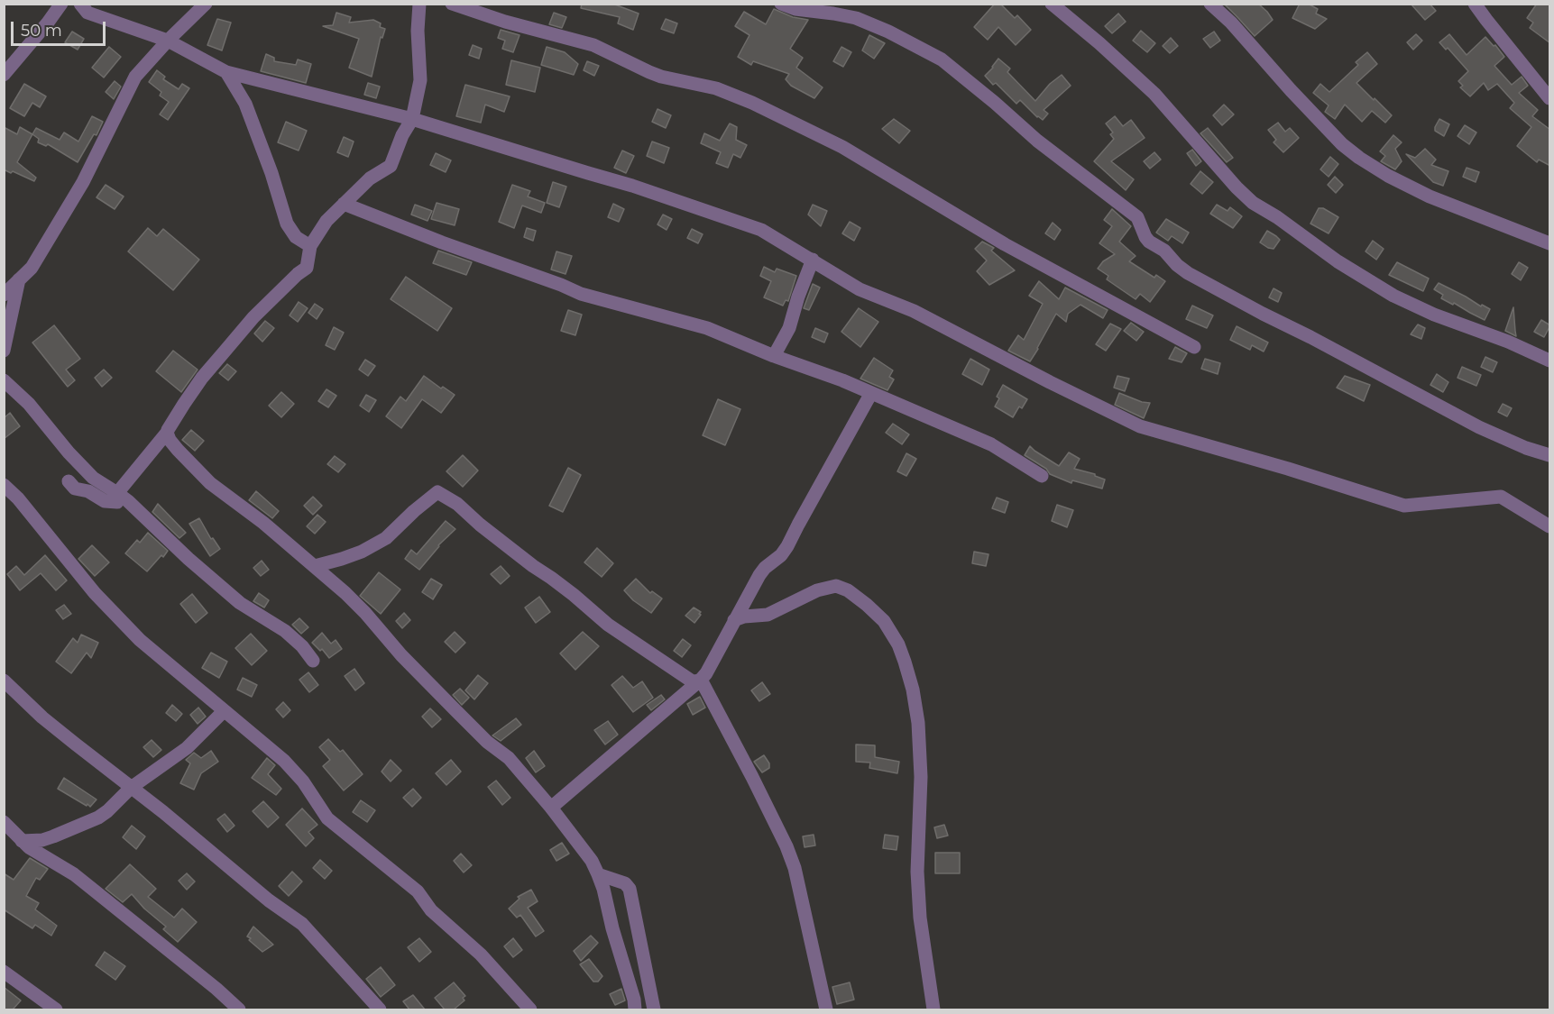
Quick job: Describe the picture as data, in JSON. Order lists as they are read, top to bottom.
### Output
{
  "scale_bar": "50 m"
}
